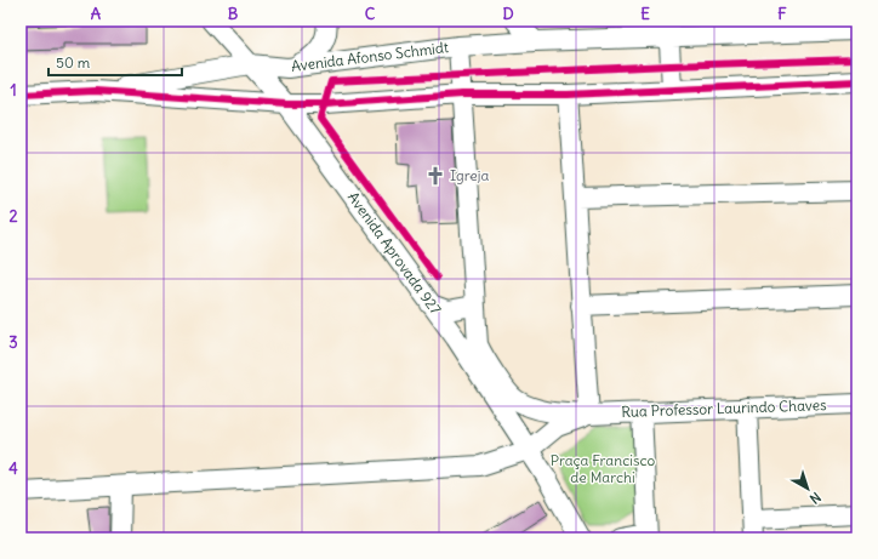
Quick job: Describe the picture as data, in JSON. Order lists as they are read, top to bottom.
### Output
{
  "streets": {
    "street": ["Avenida Afonso Schmidt", "Avenida Aprovada 927", "Rua Professor Laurindo Chaves"]
  },
  "crossings": [
    ["Avenida Afonso Schmidt", "Avenida Aprovada 927"]
  ],
  "parks": ["Praça Francisco de Marchi"],
  "places": {
    "church": ["Igreja"]
  },
  "scale_bar": "50 m",
  "north": "bottom right",
  "grid": {
    "columns": [
      "A",
      "B",
      "C",
      "D",
      "E",
      "F"
    ],
    "rows": [
      "1",
      "2",
      "3",
      "4"
    ]
  }
}
